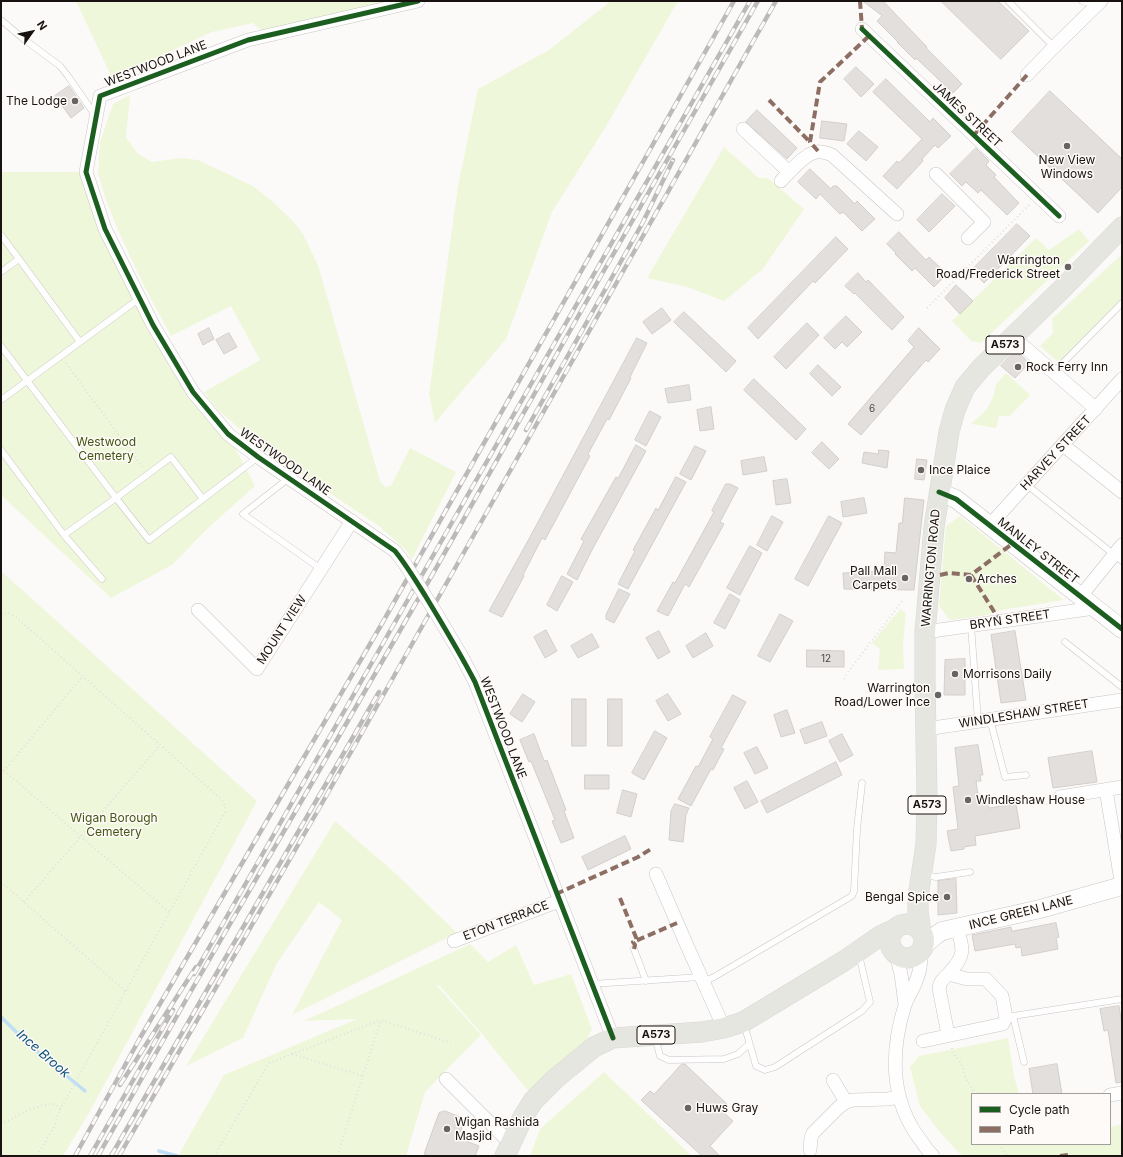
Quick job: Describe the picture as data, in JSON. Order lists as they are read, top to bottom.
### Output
{
  "streets": {
    "main road": ["A573", "WARRINGTON ROAD"],
    "street": [
      "WESTWOOD LANE",
      "JAMES STREET",
      "HARVEY STREET",
      "MANLEY STREET",
      "BRYN STREET",
      "MOUNT VIEW",
      "WINDLESHAW STREET",
      "INCE GREEN LANE",
      "ETON TERRACE"
    ]
  },
  "crossings": [
    ["WESTWOOD LANE", "A573"],
    ["WESTWOOD LANE", "MOUNT VIEW"],
    ["WESTWOOD LANE", "ETON TERRACE"],
    ["A573", "WARRINGTON ROAD"],
    ["A573", "INCE GREEN LANE"],
    ["HARVEY STREET", "MANLEY STREET"],
    ["MANLEY STREET", "WARRINGTON ROAD"],
    ["MANLEY STREET", "BRYN STREET"],
    ["WARRINGTON ROAD", "BRYN STREET"],
    ["WARRINGTON ROAD", "WINDLESHAW STREET"],
    ["WARRINGTON ROAD", "INCE GREEN LANE"]
  ],
  "water": ["Ince Brook"],
  "parks": ["Westwood Cemetery", "Wigan Borough Cemetery"],
  "places": [
    "The Lodge",
    "New View Windows",
    "Warrington Road/Frederick Street",
    "Rock Ferry Inn",
    "Ince Plaice",
    "Pall Mall Carpets",
    "Arches",
    "Morrisons Daily",
    "Warrington Road/Lower Ince",
    "Windleshaw House",
    "Bengal Spice",
    "Huws Gray",
    "Wigan Rashida Masjid"
  ],
  "house_numbers": ["6", "12"],
  "legend": ["Cycle path", "Path"],
  "north": "top right"
}
